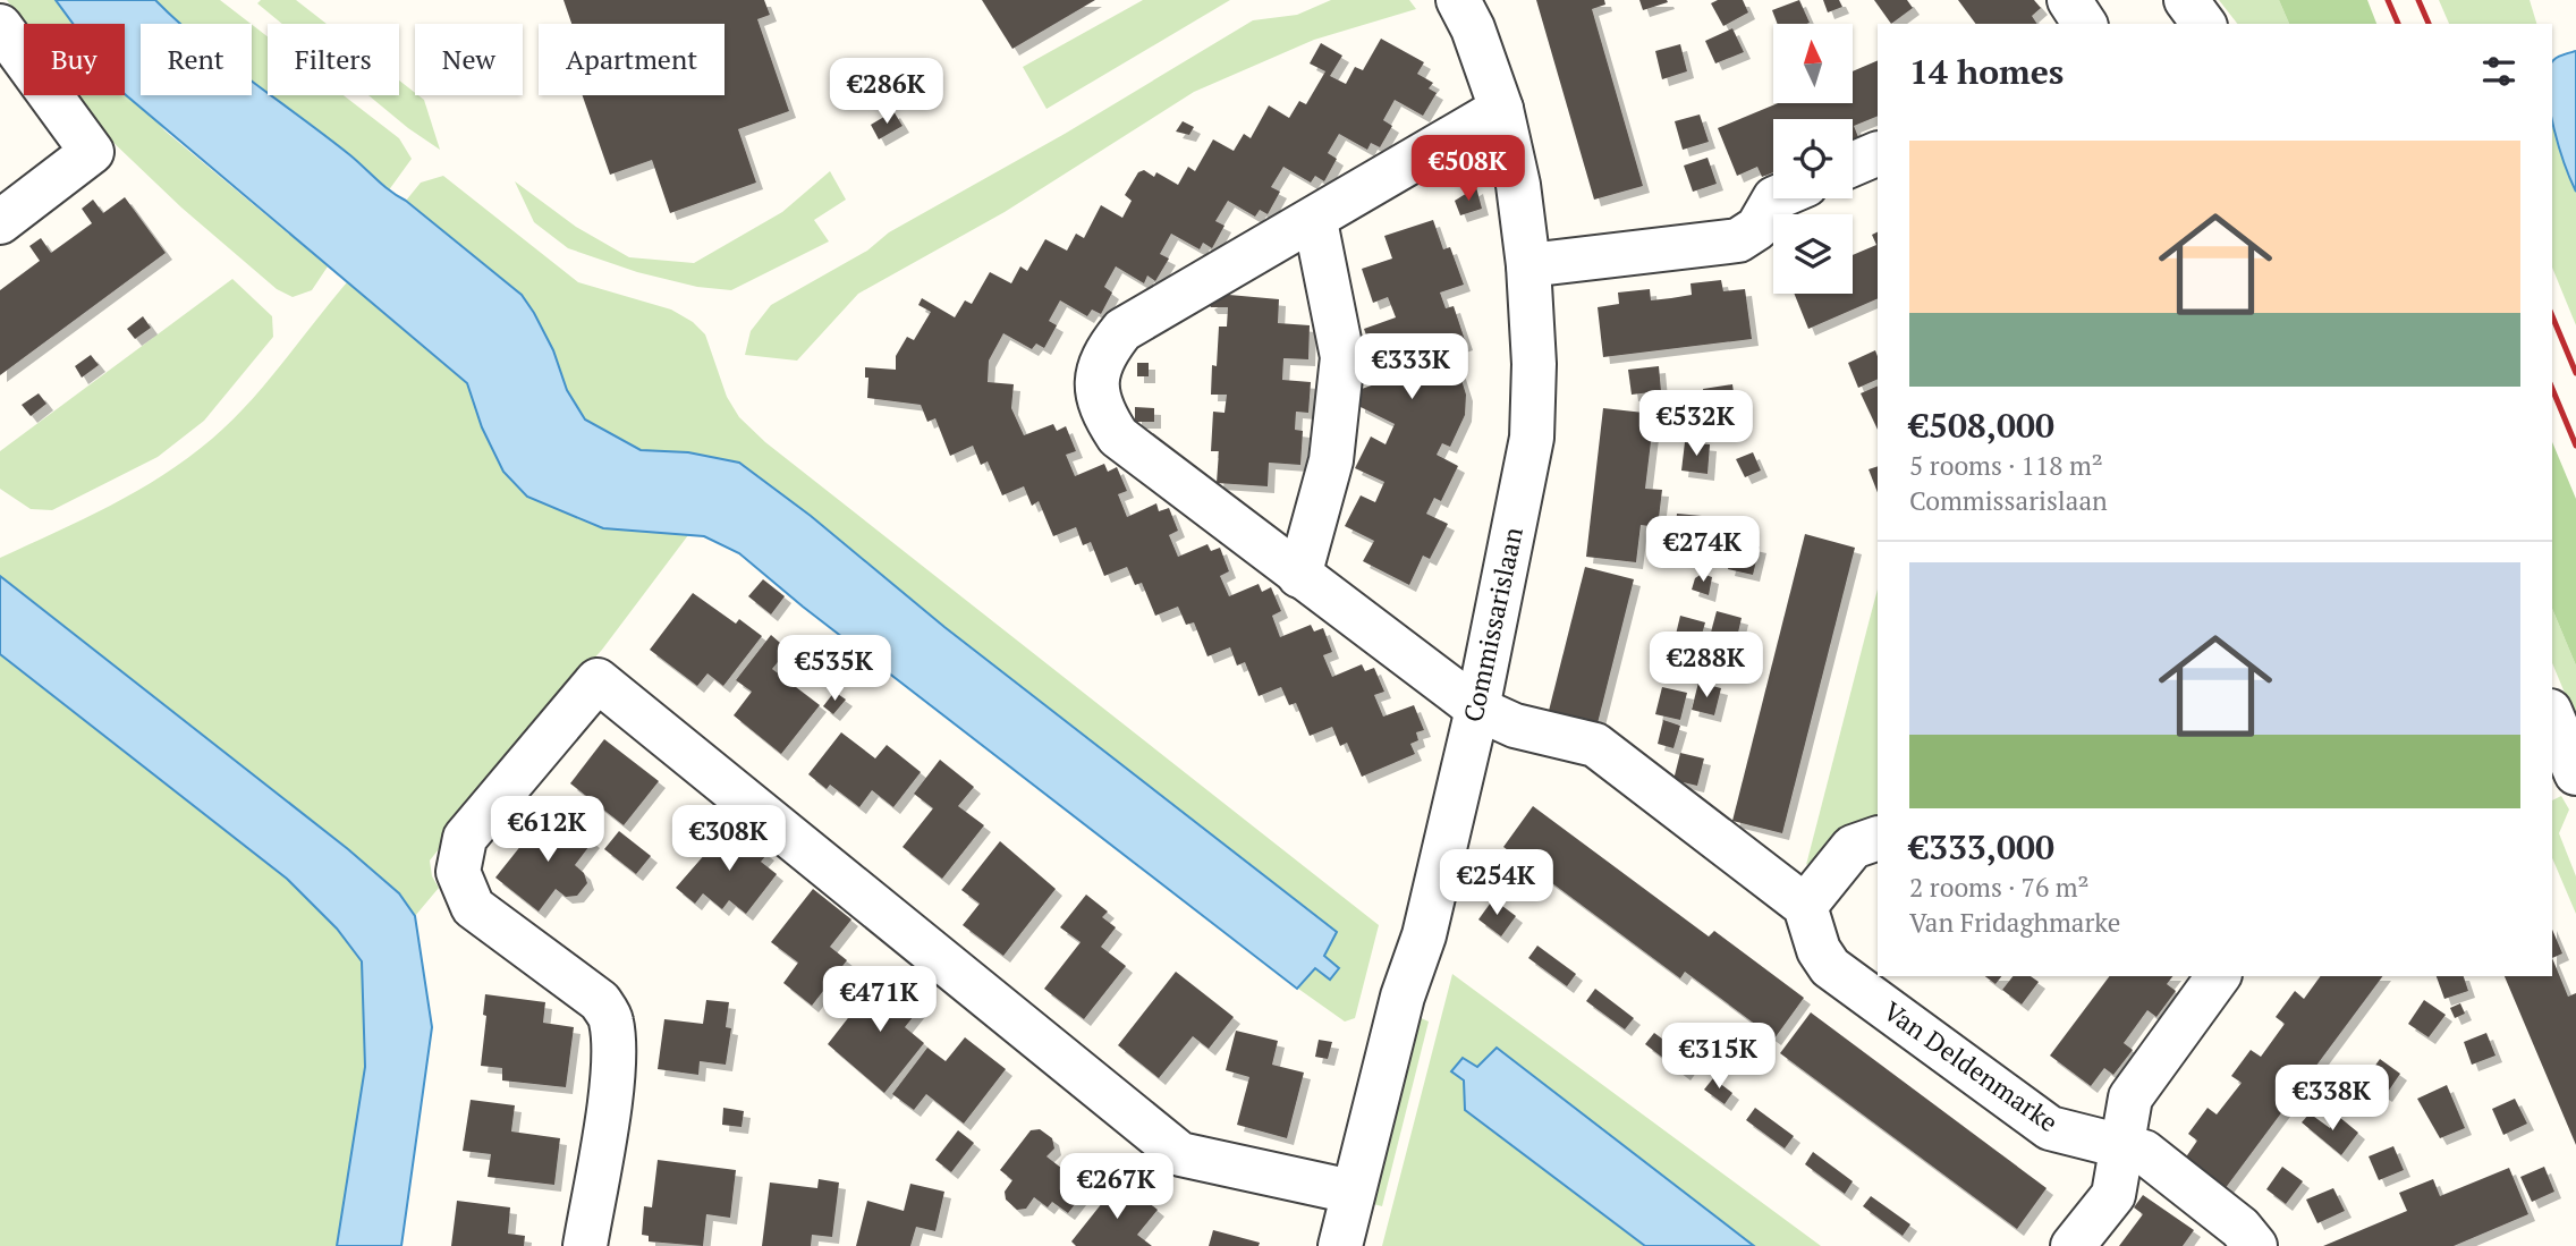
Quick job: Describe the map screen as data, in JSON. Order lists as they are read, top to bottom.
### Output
{
  "streets": {
    "street": ["Commissarislaan", "Van Deldenmarke"]
  },
  "north": "top",
  "page": {
    "chip": [
      "Buy",
      "Rent",
      "Filters",
      "New",
      "Apartment"
    ],
    "heading": "14 homes",
    "price": [
      "€286K",
      "€508K",
      "€333K",
      "€532K",
      "€274K",
      "€288K",
      "€535K",
      "€612K",
      "€308K",
      "€254K",
      "€471K",
      "€315K",
      "€338K",
      "€267K"
    ],
    "list": [
      {
        "name": "€508,000",
        "note": "5 rooms · 118 m² · Commissarislaan"
      },
      {
        "name": "€333,000",
        "note": "2 rooms · 76 m² · Van Fridaghmarke"
      }
    ]
  }
}
